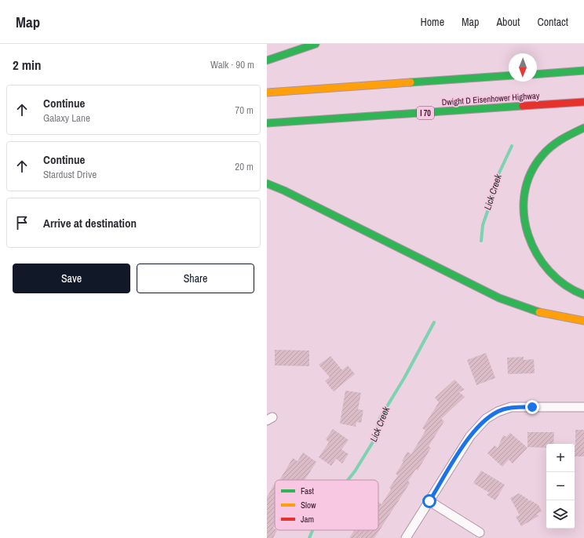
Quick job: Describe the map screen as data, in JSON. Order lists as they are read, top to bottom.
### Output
{
  "streets": {
    "highway": ["Dwight D Eisenhower Highway", "I 70"]
  },
  "water": ["Lick Creek"],
  "legend": ["Fast", "Slow", "Jam"],
  "north": "bottom",
  "page": {
    "header": "Map",
    "nav": [
      "Home",
      "Map",
      "About",
      "Contact"
    ],
    "heading": ["2 min", "Walk · 90 m"],
    "list": [
      ["Continue", "Galaxy Lane", "70 m"],
      ["Continue", "Stardust Drive", "20 m"],
      "Arrive at destination"
    ],
    "buttons": ["Save", "Share"],
    "map_buttons": ["+", "−"]
  }
}
